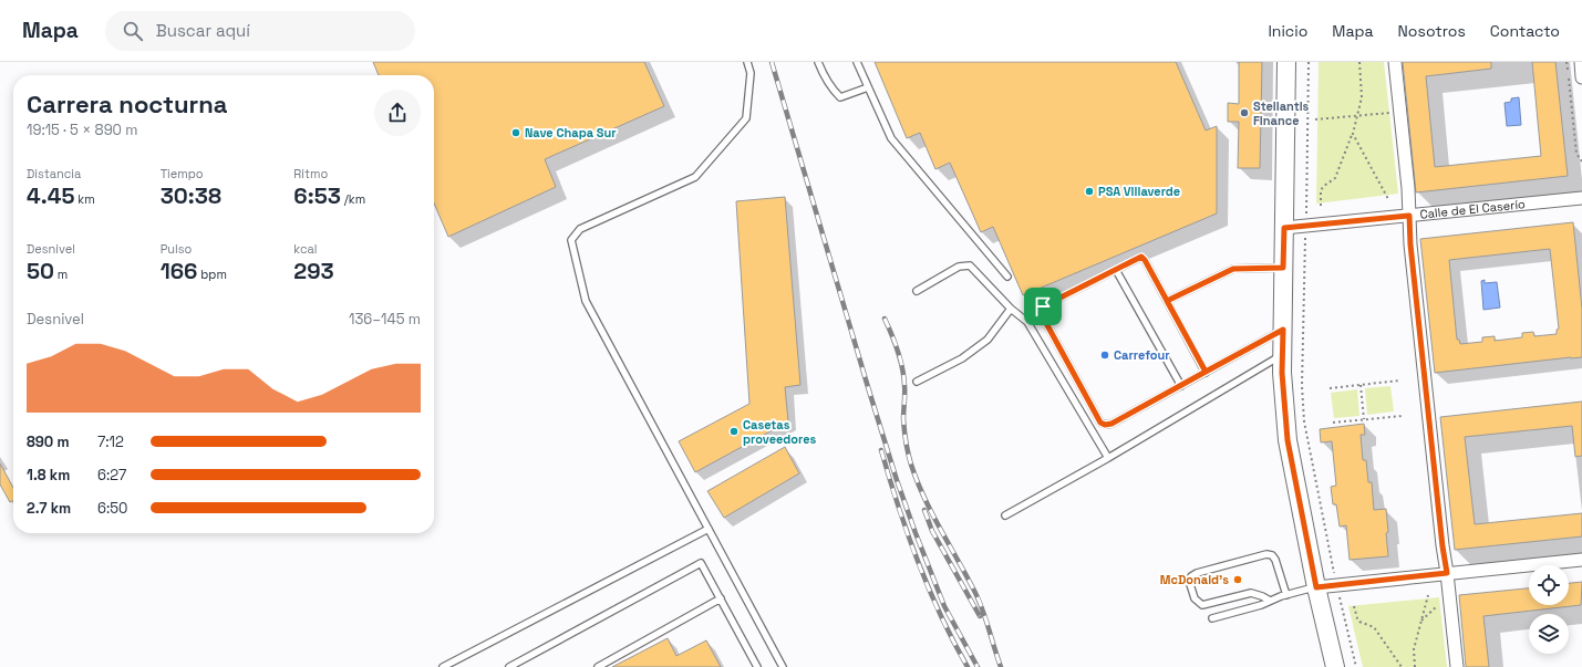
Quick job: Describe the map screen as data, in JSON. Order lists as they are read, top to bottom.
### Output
{
  "streets": {
    "street": ["Calle de El Caserío"]
  },
  "places": [
    "Stellantis Finance",
    "Nave Chapa Sur",
    "PSA Villaverde",
    "Carrefour",
    "Casetas proveedores",
    "McDonald's"
  ],
  "page": {
    "header": "Mapa",
    "search": "Buscar aquí",
    "nav": [
      "Inicio",
      "Mapa",
      "Nosotros",
      "Contacto"
    ],
    "heading": ["Carrera nocturna", "19:15 · 5 × 890 m"],
    "stats": [
      ["Distancia", "4.45 km"],
      ["Tiempo", "30:38"],
      ["Ritmo", "6:53 /km"],
      ["Desnivel", "50 m"],
      ["Pulso", "166 bpm"],
      ["kcal", "293"]
    ],
    "chart": ["Desnivel", "136–145 m"],
    "list": [
      {
        "name": "890 m",
        "note": "7:12"
      },
      {
        "name": "1.8 km",
        "note": "6:27"
      },
      {
        "name": "2.7 km",
        "note": "6:50"
      }
    ]
  }
}
